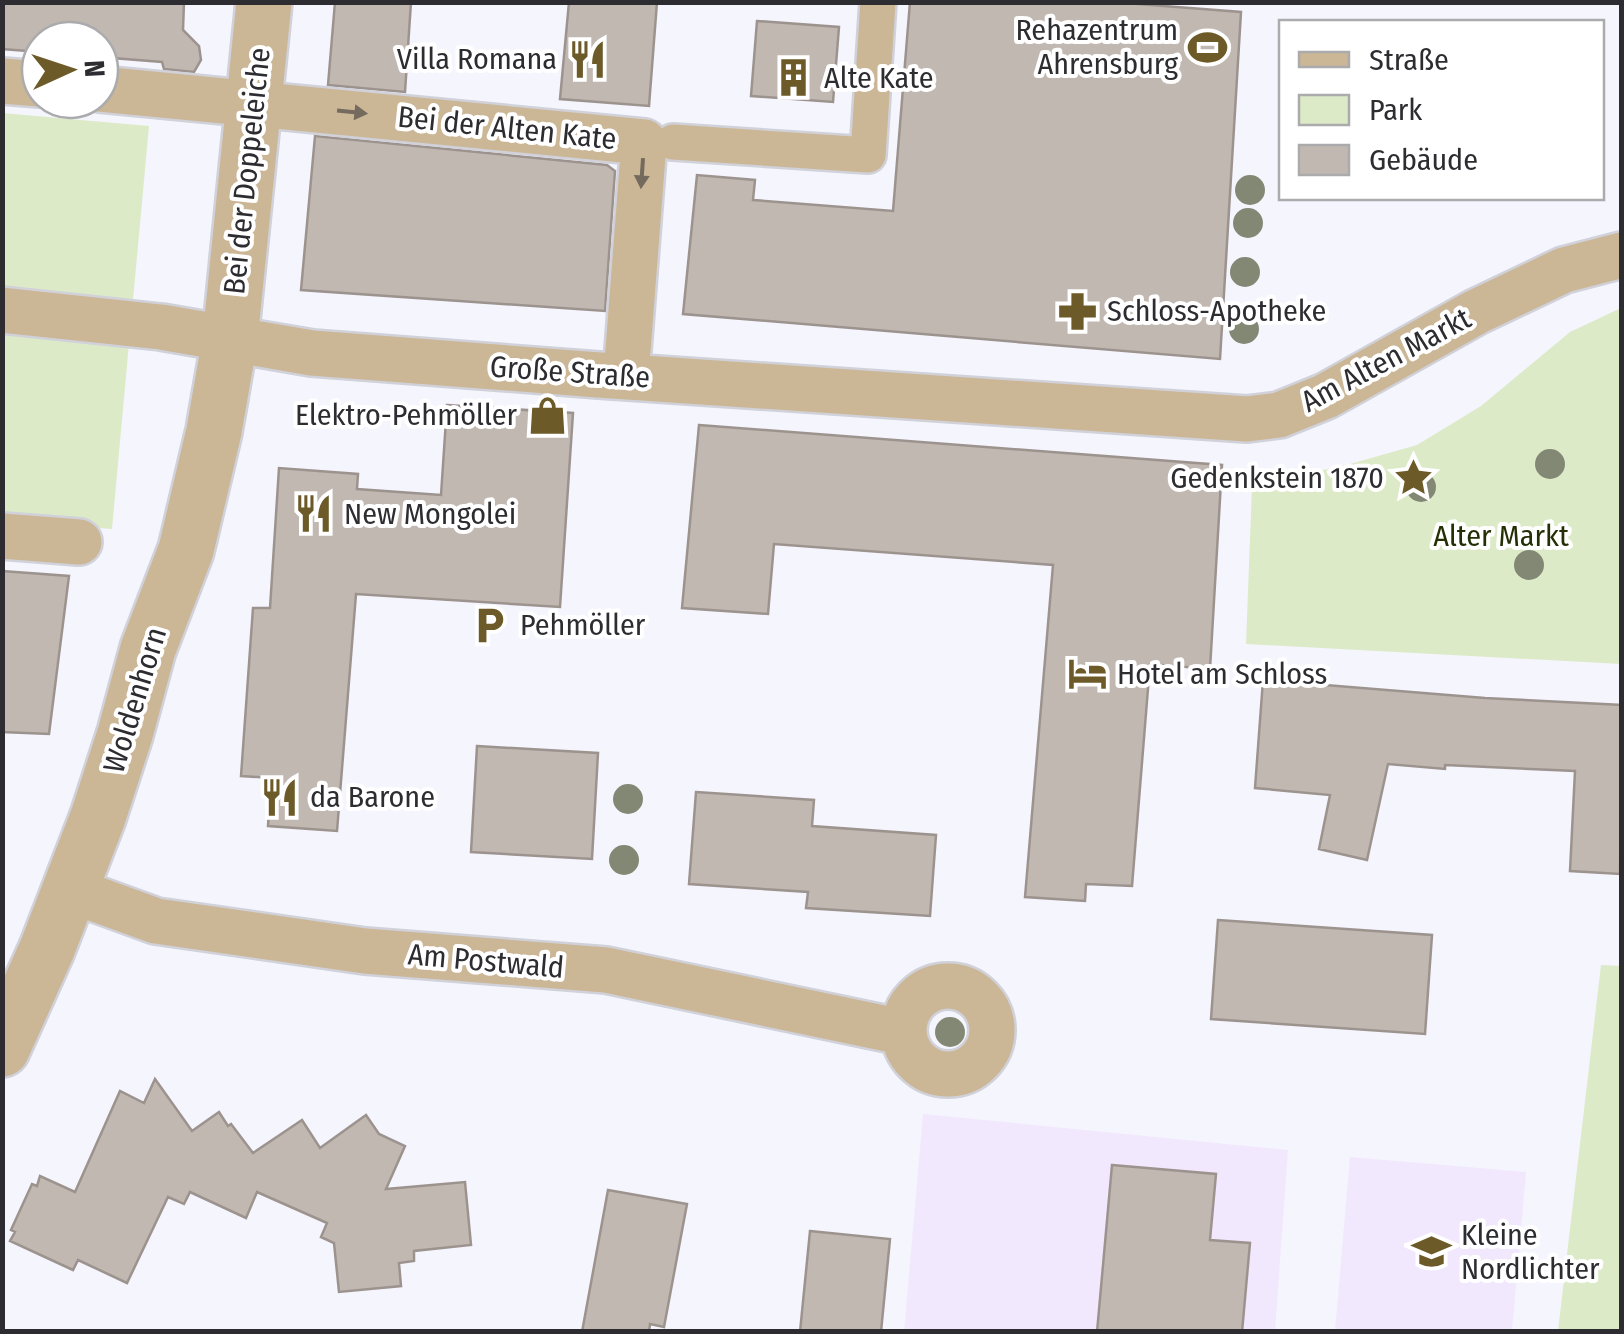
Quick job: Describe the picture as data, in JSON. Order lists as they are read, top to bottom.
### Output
{
  "streets": {
    "street": [
      "Bei der Alten Kate",
      "Bei der Doppeleiche",
      "Am Alten Markt",
      "Große Straße",
      "Woldenhorn",
      "Am Postwald"
    ]
  },
  "crossings": [
    ["Bei der Alten Kate", "Bei der Doppeleiche"],
    ["Bei der Alten Kate", "Große Straße"],
    ["Bei der Doppeleiche", "Große Straße"],
    ["Bei der Doppeleiche", "Woldenhorn"],
    ["Am Alten Markt", "Große Straße"],
    ["Große Straße", "Woldenhorn"],
    ["Woldenhorn", "Am Postwald"]
  ],
  "parks": ["Alter Markt"],
  "places": {
    "sports": ["Rehazentrum Ahrensburg"],
    "restaurant": ["Villa Romana", "New Mongolei", "da Barone"],
    "building": ["Alte Kate"],
    "pharmacy": ["Schloss-Apotheke"],
    "shop": ["Elektro-Pehmöller"],
    "place": ["Gedenkstein 1870"],
    "parking": ["Pehmöller"],
    "hotel": ["Hotel am Schloss"],
    "school or university": ["Kleine Nordlichter"]
  },
  "legend": ["Straße", "Park", "Gebäude"],
  "north": "right"
}
